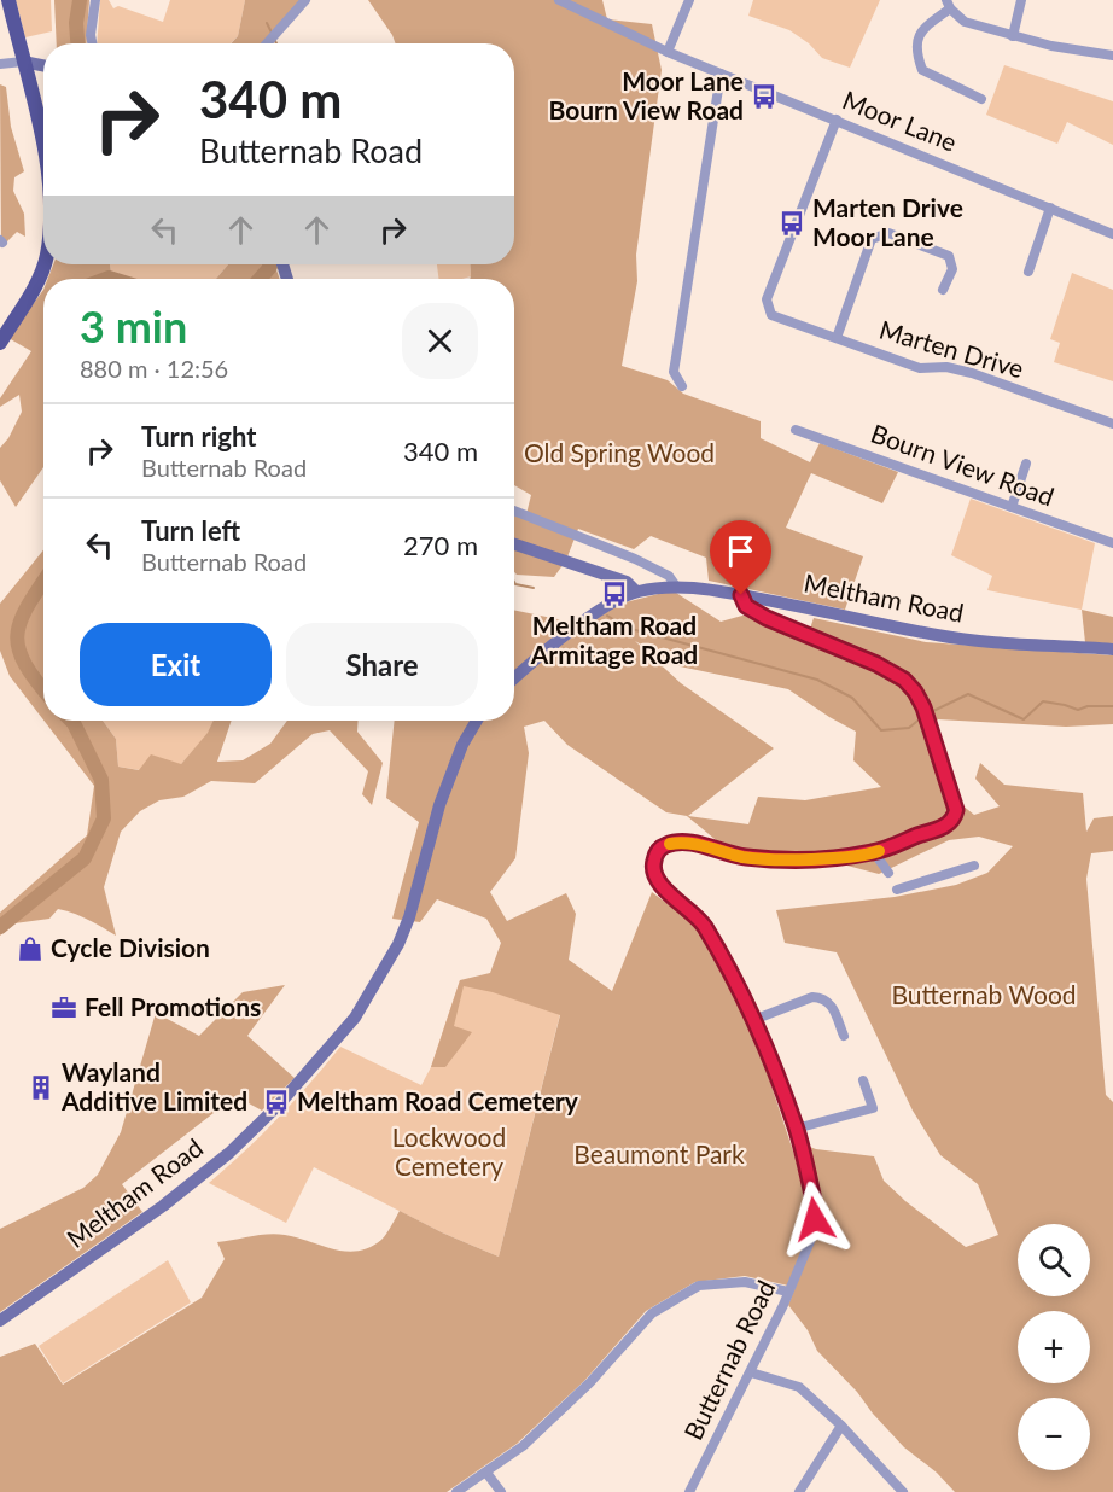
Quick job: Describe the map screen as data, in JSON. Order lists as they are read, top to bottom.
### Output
{
  "streets": {
    "main road": ["Meltham Road"],
    "street": [
      "Moor Lane",
      "Marten Drive",
      "Bourn View Road",
      "Butternab Road"
    ]
  },
  "crossings": [
    ["Moor Lane", "Marten Drive"],
    ["Meltham Road", "Butternab Road"]
  ],
  "parks": [
    "Old Spring Wood",
    "Butternab Wood",
    "Lockwood Cemetery",
    "Beaumont Park"
  ],
  "places": {
    "bus stop": [
      "Moor Lane Bourn View Road",
      "Marten Drive Moor Lane",
      "Meltham Road Armitage Road",
      "Meltham Road Cemetery"
    ],
    "shop": ["Cycle Division"],
    "office": ["Fell Promotions"],
    "building": ["Wayland Additive Limited"]
  },
  "page": {
    "turn": ["340 m", "Butternab Road"],
    "heading": ["3 min", "880 m · 12:56"],
    "list": [
      {
        "name": "Turn right",
        "note": "Butternab Road",
        "value": "340 m"
      },
      {
        "name": "Turn left",
        "note": "Butternab Road",
        "value": "270 m"
      }
    ],
    "buttons": ["Exit", "Share"],
    "map_buttons": ["+", "−"]
  }
}
